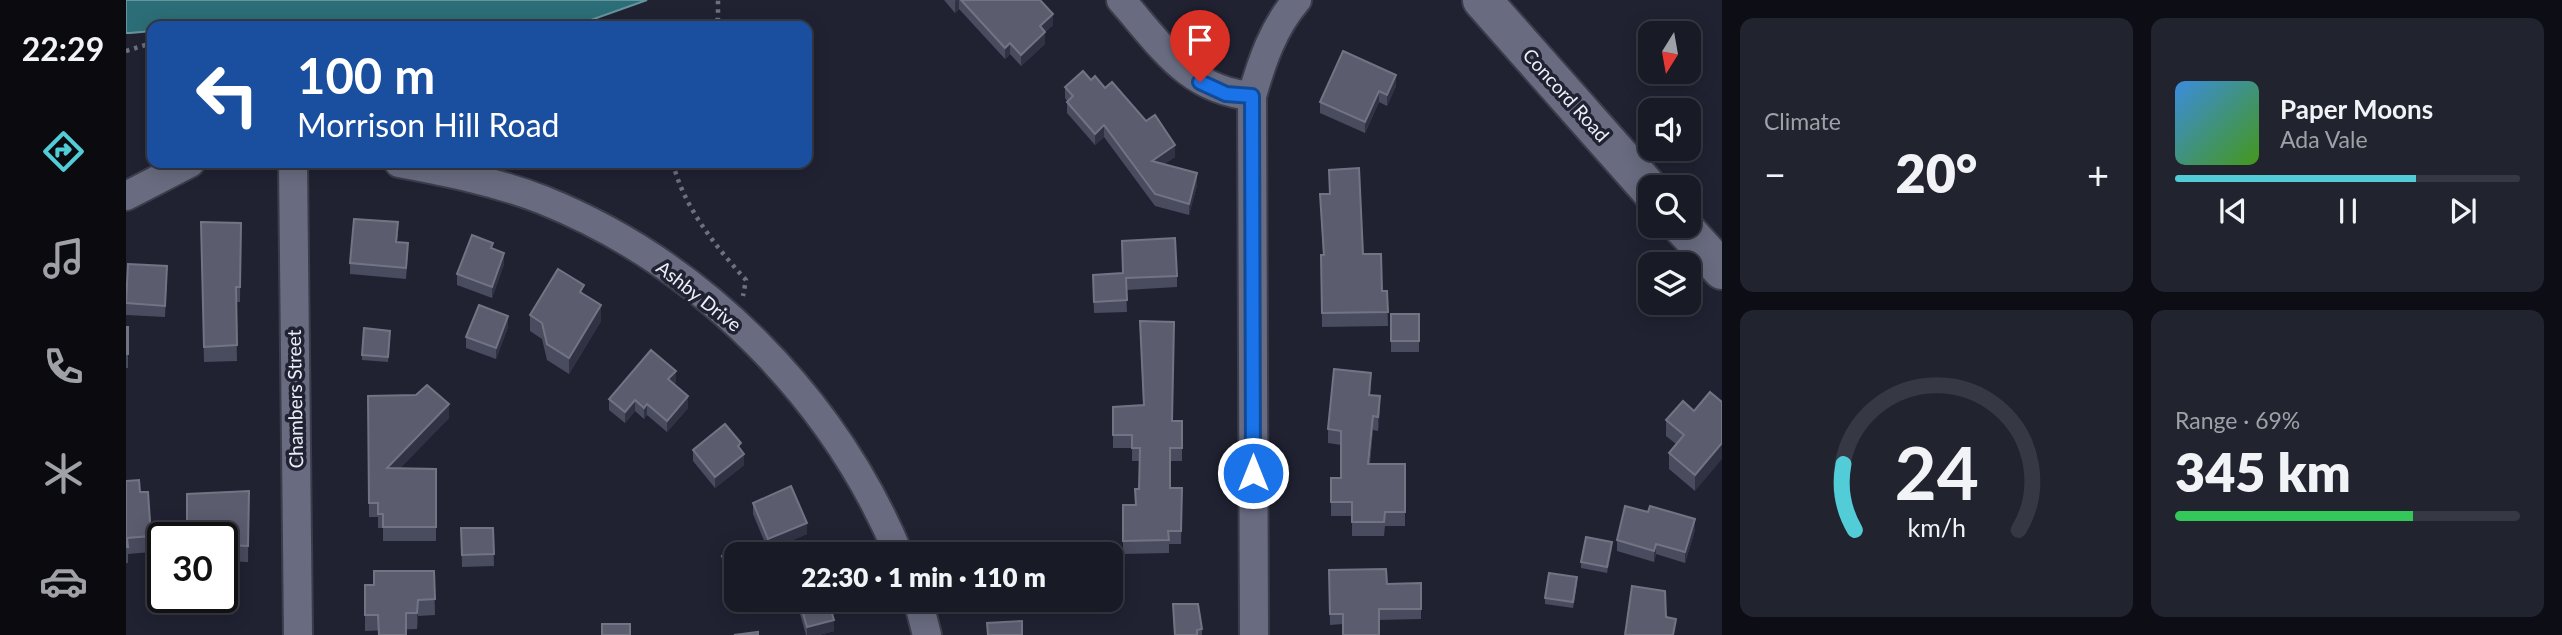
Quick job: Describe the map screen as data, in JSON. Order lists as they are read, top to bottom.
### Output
{
  "streets": {
    "main road": ["Concord Road"],
    "street": ["Ashby Drive", "Chambers Street"]
  },
  "north": "bottom",
  "page": {
    "tabs": "22:29",
    "tile": [
      "Climate",
      ["Range · 69%", "345 km"]
    ],
    "turn": ["100 m", "Morrison Hill Road"],
    "song": ["Paper Moons", "Ada Vale"],
    "heat": ["−", "20°", "+"],
    "limit": "30",
    "trip": "22:30 · 1 min · 110 m",
    "gauge": ["24", "km/h"]
  }
}
